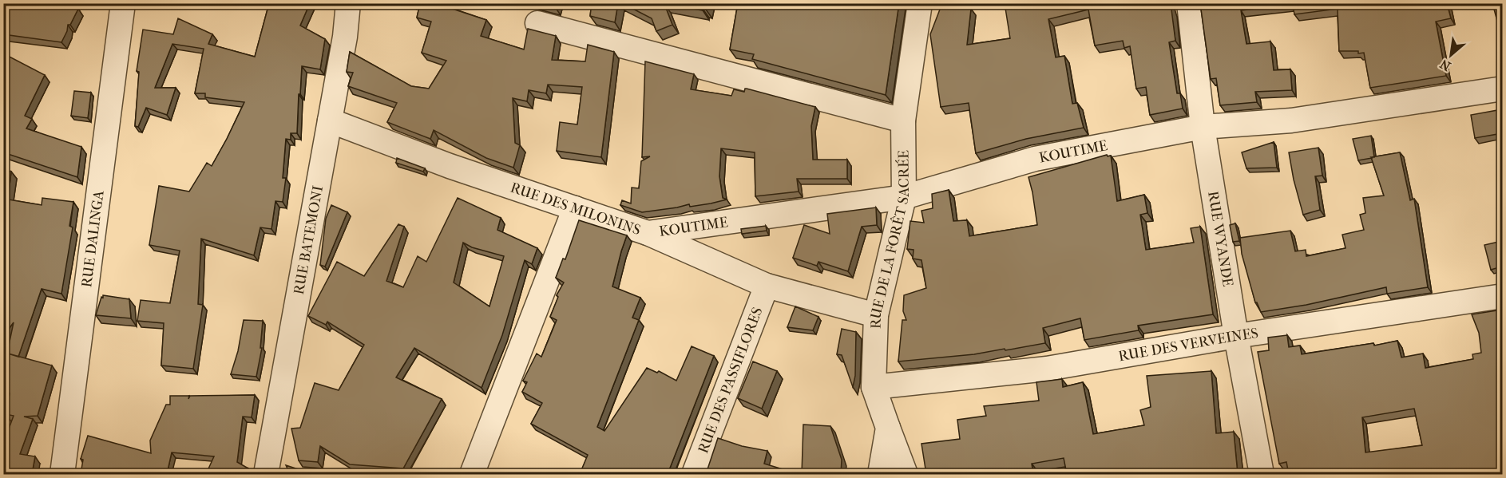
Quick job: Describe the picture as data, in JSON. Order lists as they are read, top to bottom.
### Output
{
  "streets": {
    "street": [
      "KOUTIME",
      "RUE DES MILONINS",
      "RUE DALINGA",
      "RUE BATEMONI",
      "RUE WYANDE",
      "RUE DE LA FORÊT SACRÉE",
      "RUE DES VERVEINES",
      "RUE DES PASSIFLORES"
    ]
  },
  "crossings": [
    ["KOUTIME", "RUE DES MILONINS"],
    ["KOUTIME", "RUE WYANDE"],
    ["KOUTIME", "RUE DE LA FORÊT SACRÉE"],
    ["RUE DES MILONINS", "RUE BATEMONI"],
    ["RUE DES MILONINS", "RUE DE LA FORÊT SACRÉE"],
    ["RUE DES MILONINS", "RUE DES PASSIFLORES"],
    ["RUE WYANDE", "RUE DES VERVEINES"],
    ["RUE DE LA FORÊT SACRÉE", "RUE DES VERVEINES"]
  ],
  "north": "bottom left"
}
